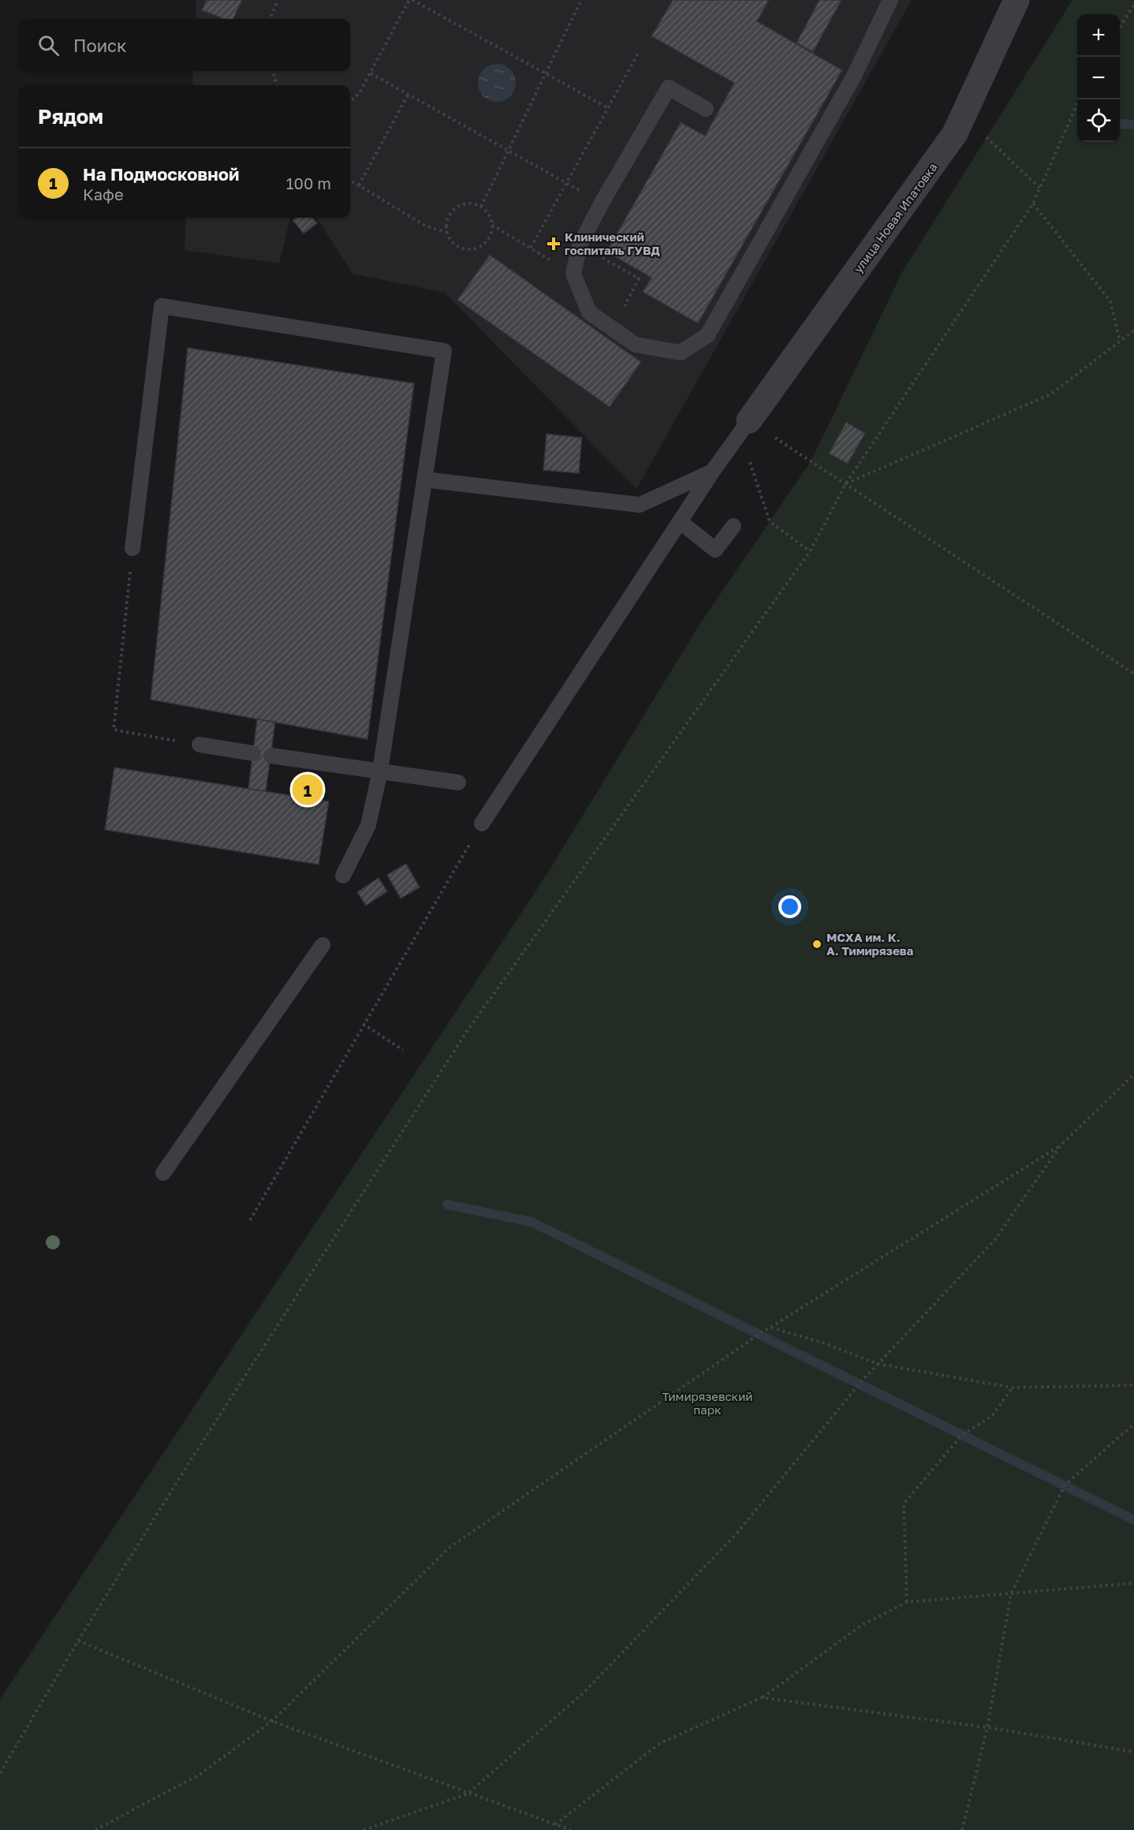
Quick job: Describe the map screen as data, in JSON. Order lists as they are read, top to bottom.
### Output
{
  "streets": {
    "street": ["улица Новая Ипатовка"]
  },
  "parks": ["Тимирязевский парк"],
  "places": {
    "health": ["Клинический госпиталь ГУВД"],
    "other": ["МСХА им. К. А. Тимирязева"]
  },
  "page": {
    "map_buttons": ["+", "−"],
    "search": "Поиск",
    "heading": "Рядом",
    "list": [
      {
        "mark": "1",
        "name": "На Подмосковной",
        "note": "Кафе",
        "value": "100 m"
      }
    ],
    "pins": "1"
  }
}
